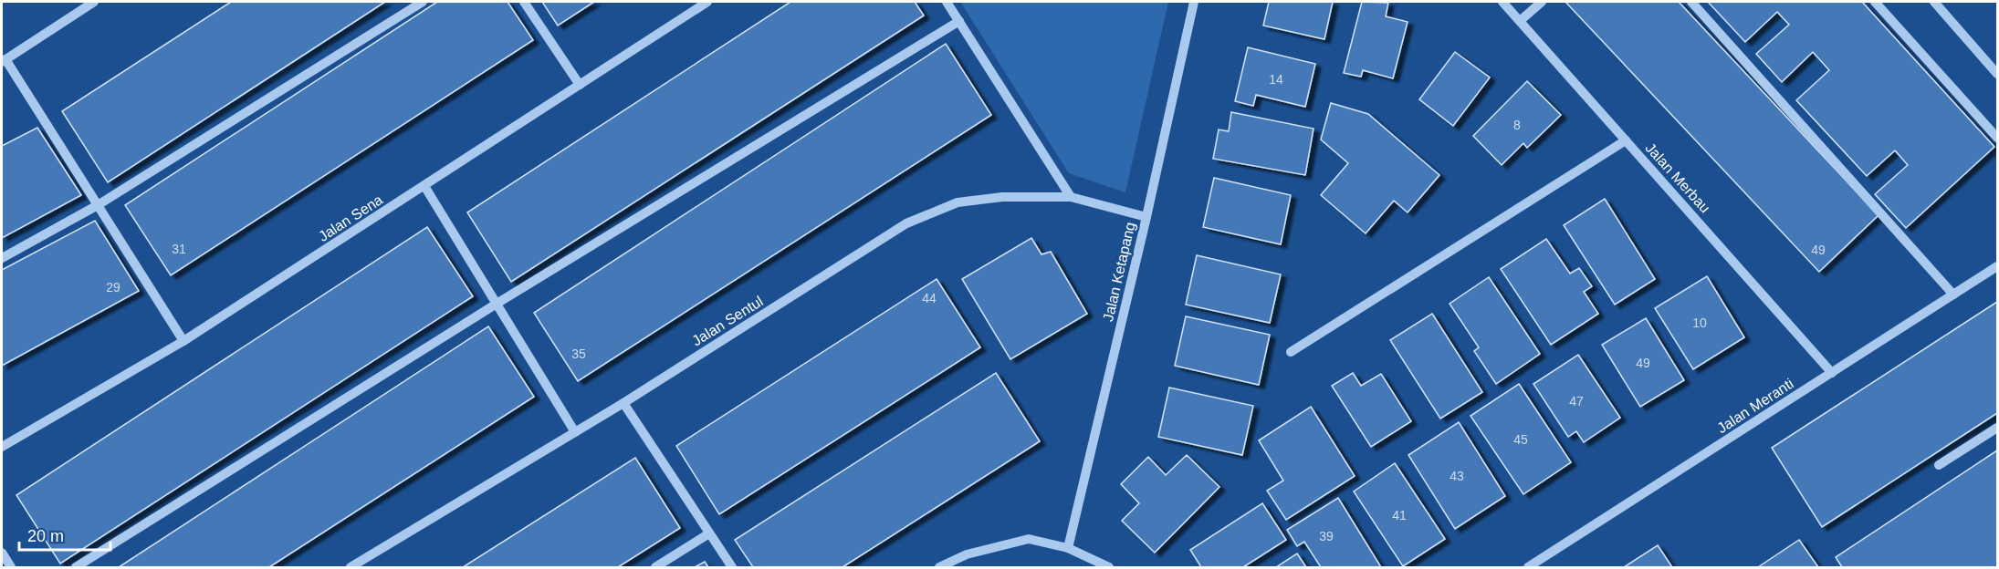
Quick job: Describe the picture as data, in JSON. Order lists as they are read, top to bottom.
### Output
{
  "streets": {
    "street": [
      "Jalan Merbau",
      "Jalan Sena",
      "Jalan Ketapang",
      "Jalan Sentul",
      "Jalan Meranti"
    ]
  },
  "crossings": [
    ["Jalan Merbau", "Jalan Meranti"],
    ["Jalan Ketapang", "Jalan Sentul"]
  ],
  "house_numbers": [
    "14",
    "8",
    "31",
    "49",
    "29",
    "44",
    "10",
    "35",
    "49",
    "47",
    "45",
    "43",
    "41",
    "39"
  ],
  "scale_bar": "20 m"
}
